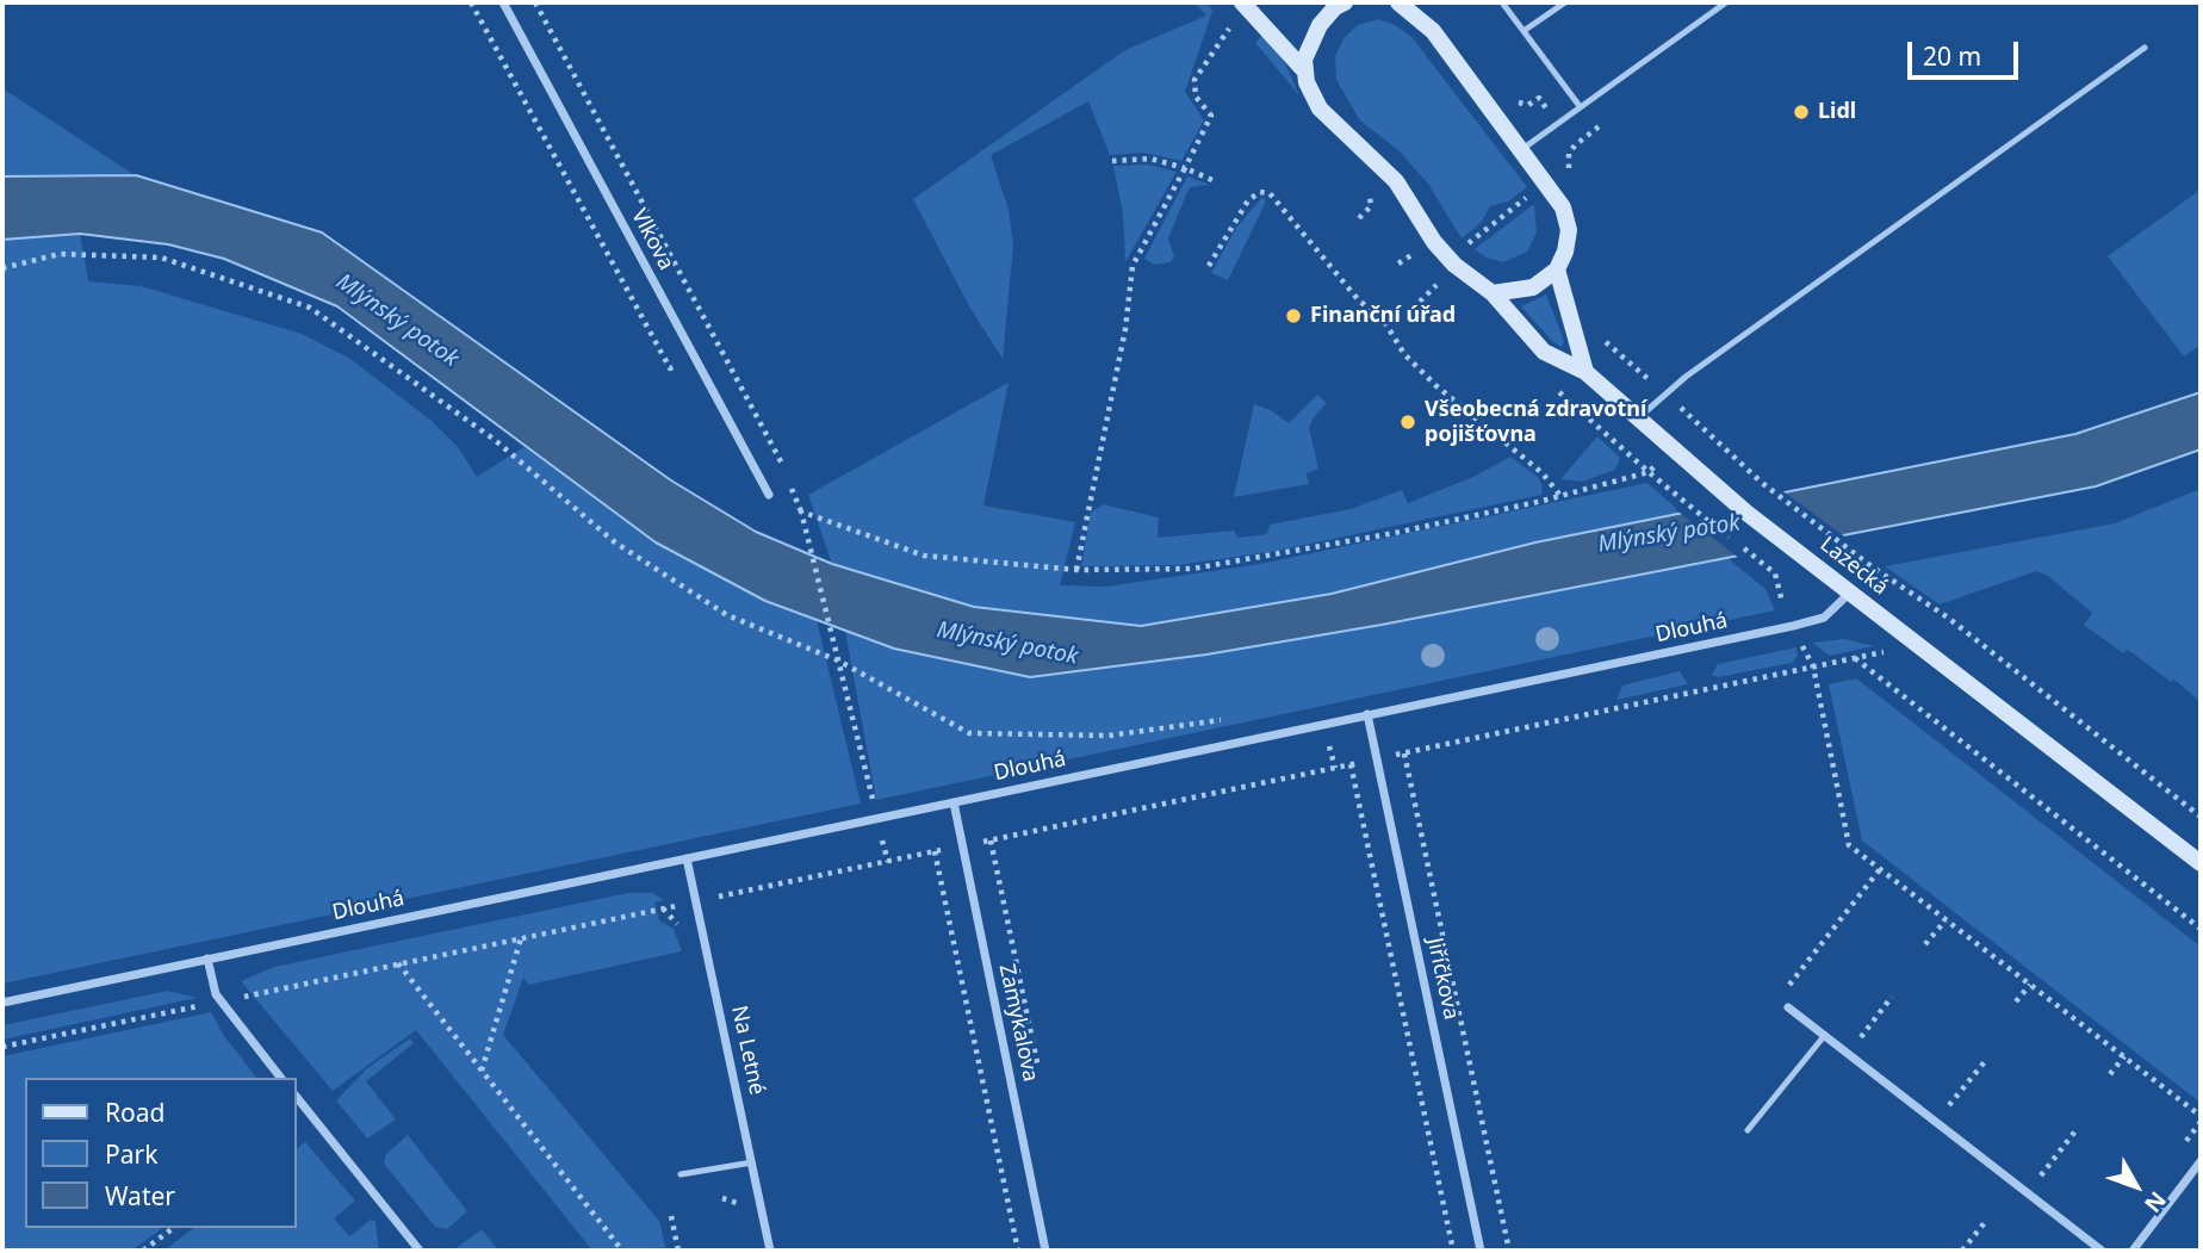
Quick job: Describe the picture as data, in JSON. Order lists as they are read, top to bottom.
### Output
{
  "streets": {
    "main road": ["Lazecká"],
    "street": [
      "Vlkova",
      "Dlouhá",
      "Jiříčkova",
      "Zamykalova",
      "Na Letné"
    ]
  },
  "crossings": [
    ["Lazecká", "Dlouhá"],
    ["Dlouhá", "Jiříčkova"],
    ["Dlouhá", "Zamykalova"],
    ["Dlouhá", "Na Letné"]
  ],
  "water": ["Mlýnský potok"],
  "places": ["Lidl", "Finanční úřad", "Všeobecná zdravotní pojišťovna"],
  "legend": ["Road", "Park", "Water"],
  "scale_bar": "20 m",
  "north": "bottom right"
}
